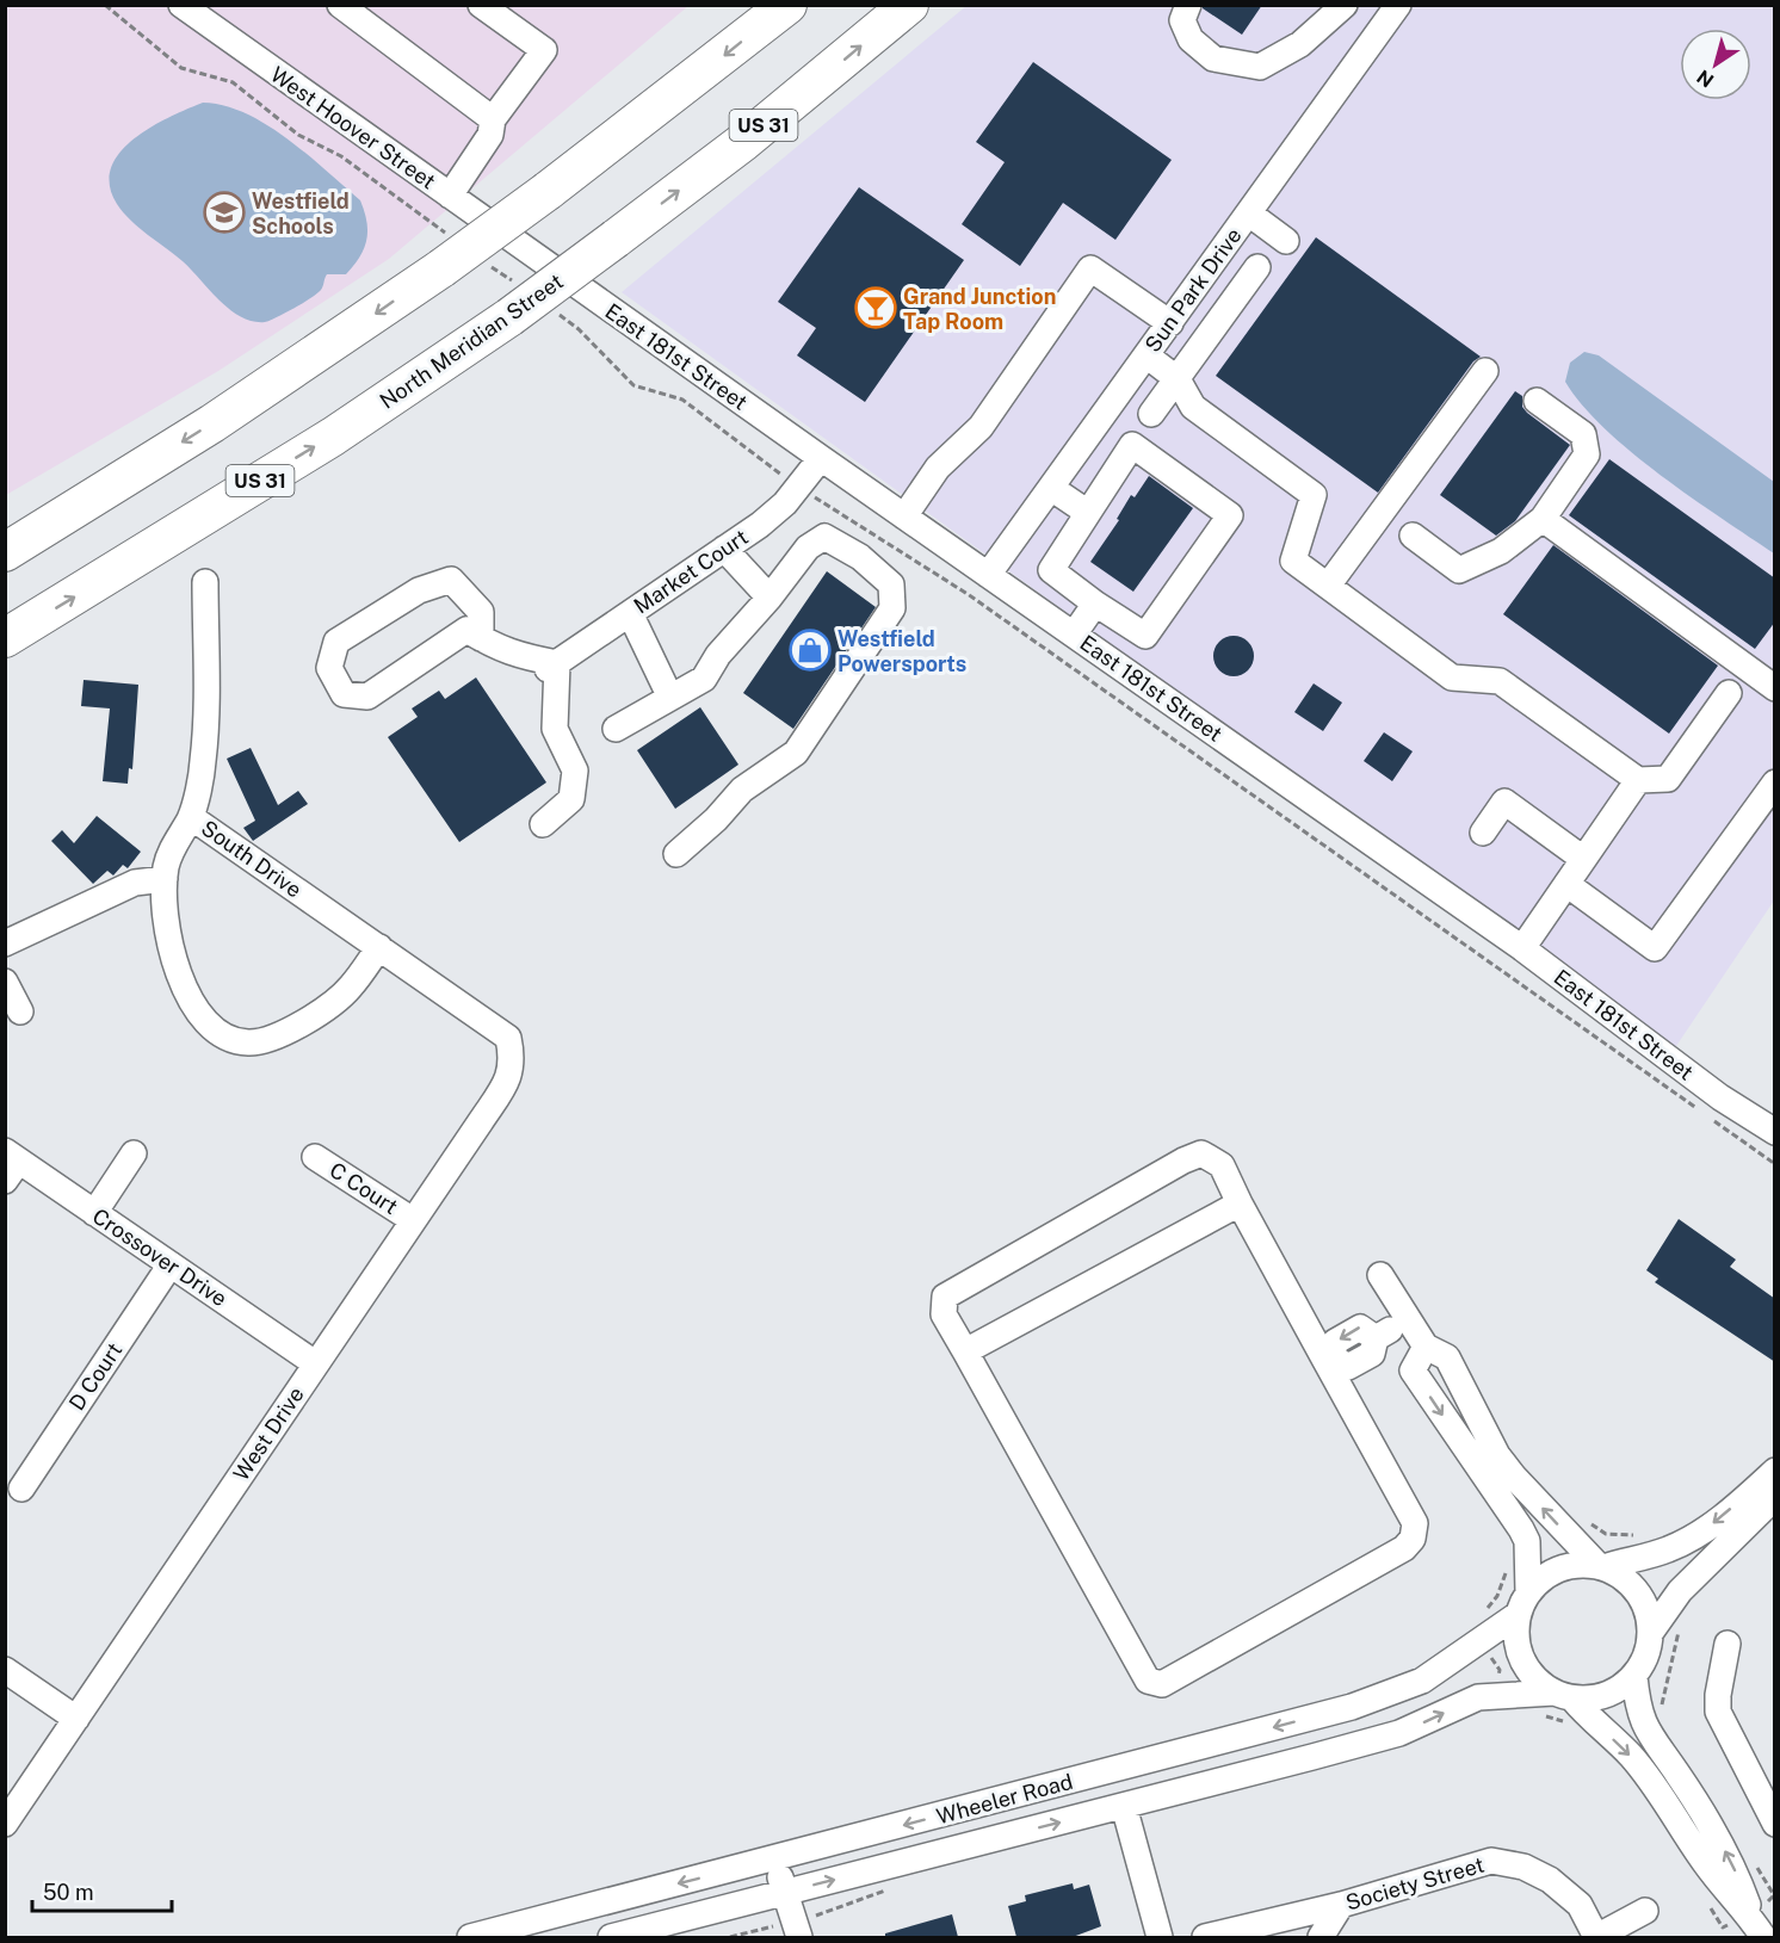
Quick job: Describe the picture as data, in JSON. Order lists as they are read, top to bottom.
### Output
{
  "streets": {
    "highway": ["US 31", "North Meridian Street"],
    "street": [
      "West Hoover Street",
      "Sun Park Drive",
      "East 181st Street",
      "Market Court",
      "South Drive",
      "C Court",
      "Crossover Drive",
      "D Court",
      "West Drive",
      "Wheeler Road",
      "Society Street"
    ]
  },
  "crossings": [
    ["West Hoover Street", "East 181st Street"],
    ["Sun Park Drive", "East 181st Street"],
    ["East 181st Street", "Market Court"],
    ["South Drive", "West Drive"],
    ["C Court", "West Drive"],
    ["Crossover Drive", "D Court"],
    ["Crossover Drive", "West Drive"]
  ],
  "places": {
    "school or university": ["Westfield Schools"],
    "bar": ["Grand Junction Tap Room"],
    "shop": ["Westfield Powersports"]
  },
  "scale_bar": "50 m",
  "north": "bottom left"
}
